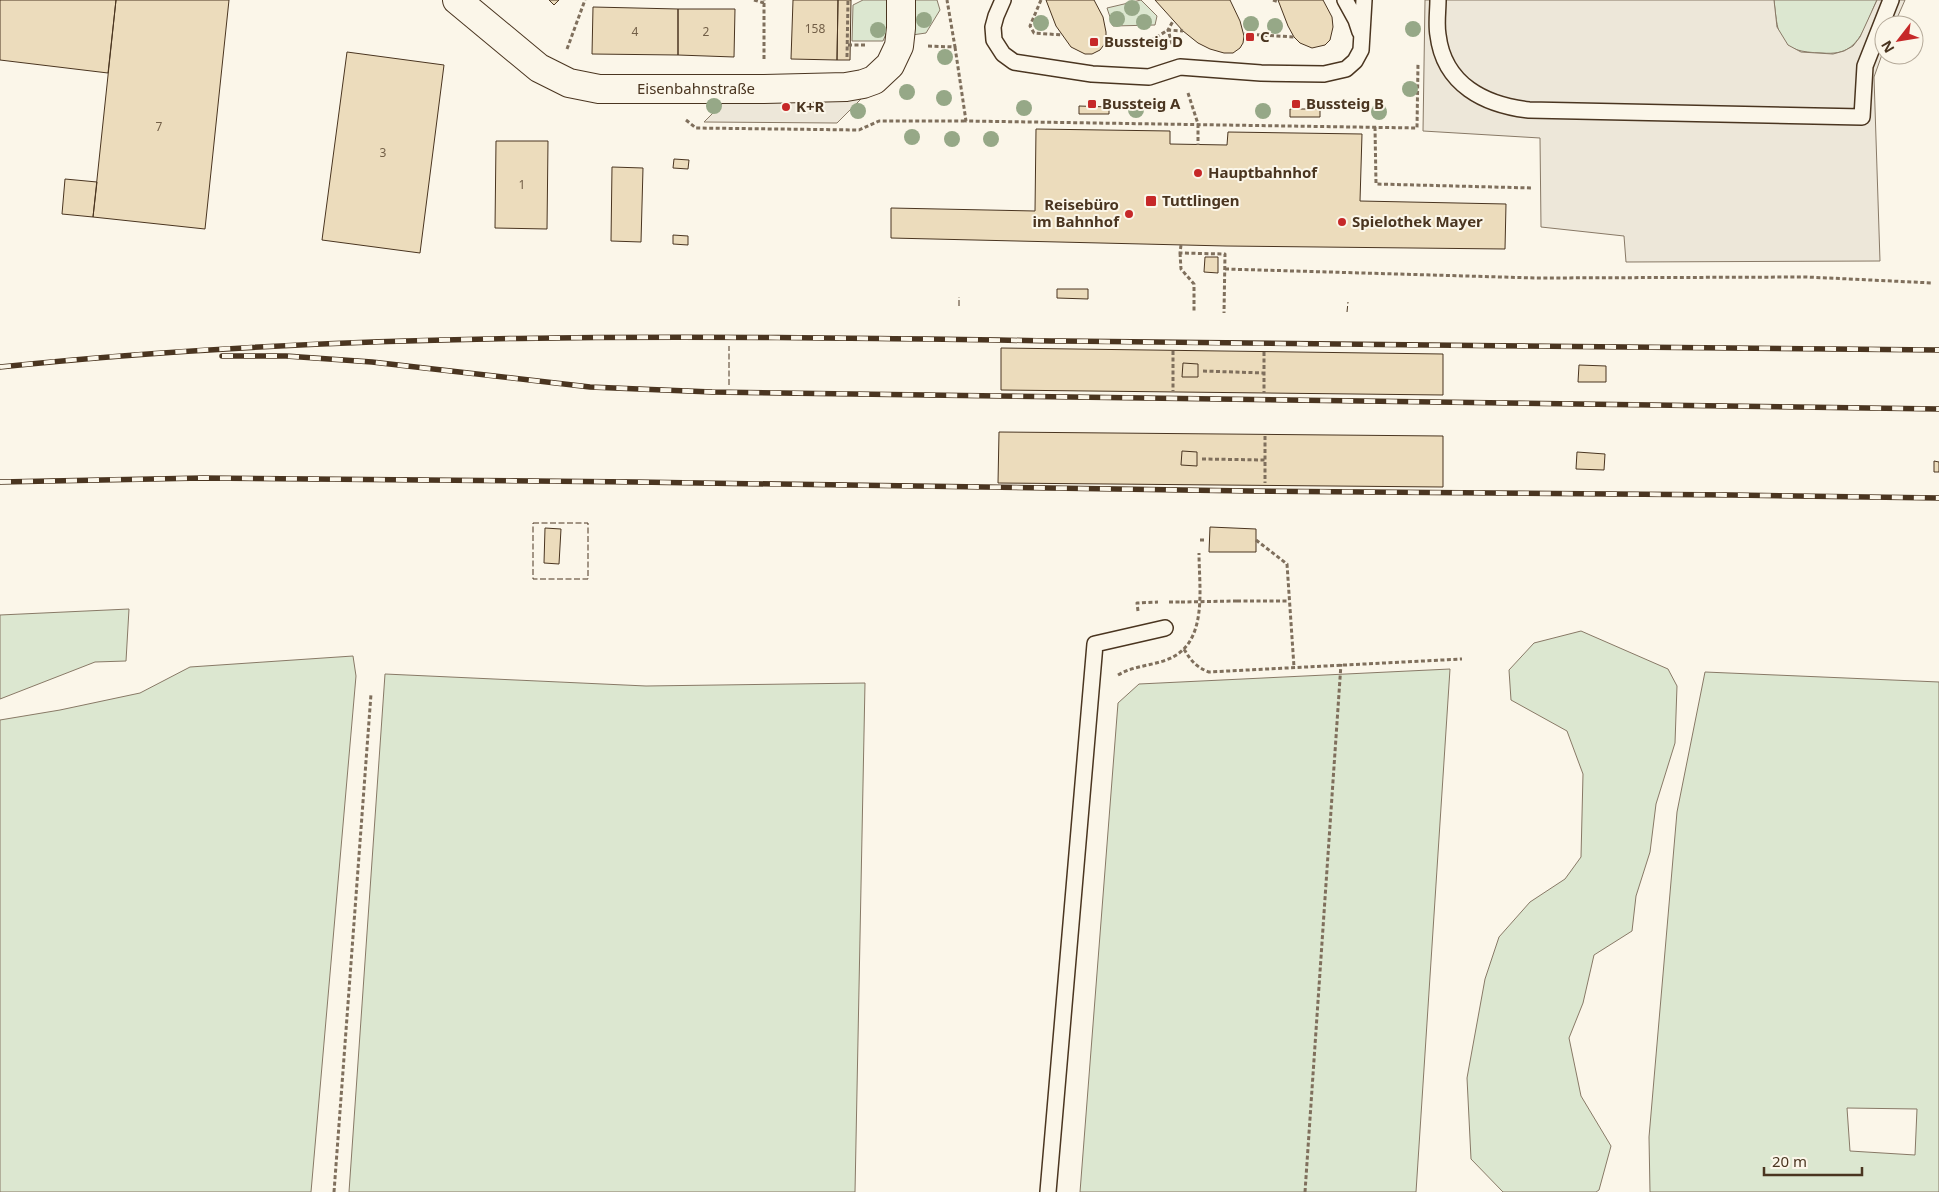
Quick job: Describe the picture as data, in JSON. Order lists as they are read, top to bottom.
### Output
{
  "streets": {
    "street": ["Eisenbahnstraße"]
  },
  "places": {
    "transit": [
      "C",
      "Bussteig D",
      "Bussteig A",
      "Bussteig B",
      "Tuttlingen"
    ],
    "other": [
      "K+R",
      "Hauptbahnhof",
      "Reisebüro im Bahnhof",
      "Spielothek Mayer"
    ]
  },
  "house_numbers": [
    "158",
    "4",
    "2",
    "7",
    "3",
    "1"
  ],
  "scale_bar": "20 m",
  "north": "bottom left"
}
